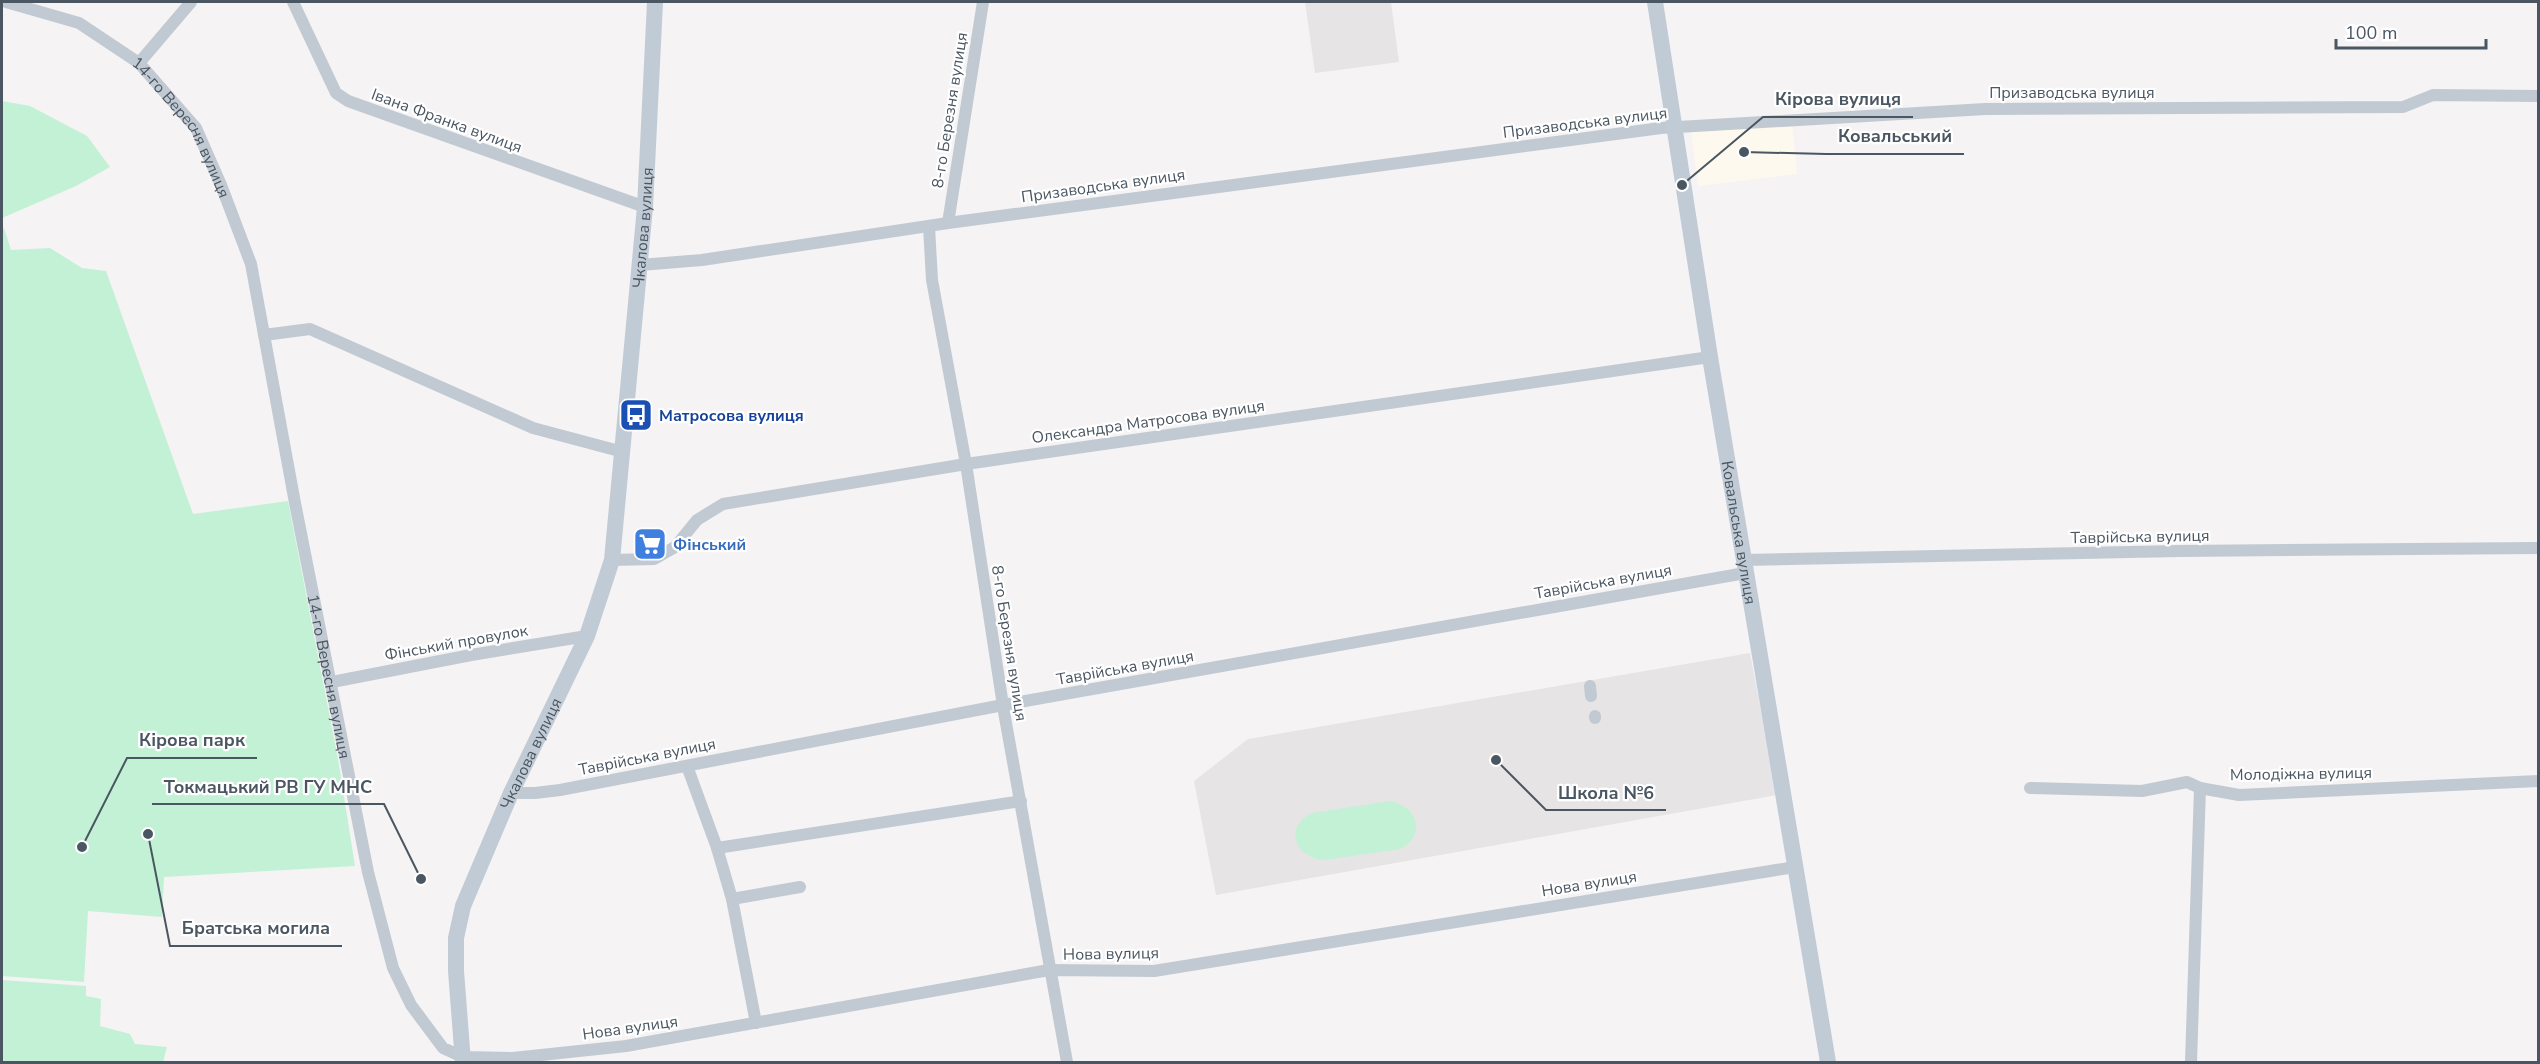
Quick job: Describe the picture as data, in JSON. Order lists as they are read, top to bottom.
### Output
{
  "streets": {
    "main road": ["Чкалова вулиця", "Ковальська вулиця"],
    "street": [
      "Призаводська вулиця",
      "8-го Березня вулиця",
      "Івана Франка вулиця",
      "14-го Вересня вулиця",
      "Олександра Матросова вулиця",
      "Таврійська вулиця",
      "Фінський провулок",
      "Молодіжна вулиця",
      "Нова вулиця"
    ]
  },
  "crossings": [
    ["Призаводська вулиця", "8-го Березня вулиця"],
    ["Призаводська вулиця", "Чкалова вулиця"],
    ["Призаводська вулиця", "Ковальська вулиця"],
    ["8-го Березня вулиця", "Олександра Матросова вулиця"],
    ["8-го Березня вулиця", "Таврійська вулиця"],
    ["8-го Березня вулиця", "Нова вулиця"],
    ["Івана Франка вулиця", "Чкалова вулиця"],
    ["14-го Вересня вулиця", "Чкалова вулиця"],
    ["14-го Вересня вулиця", "Фінський провулок"],
    ["14-го Вересня вулиця", "Нова вулиця"],
    ["Чкалова вулиця", "Олександра Матросова вулиця"],
    ["Чкалова вулиця", "Таврійська вулиця"],
    ["Чкалова вулиця", "Фінський провулок"],
    ["Чкалова вулиця", "Нова вулиця"],
    ["Олександра Матросова вулиця", "Ковальська вулиця"],
    ["Ковальська вулиця", "Таврійська вулиця"],
    ["Ковальська вулиця", "Нова вулиця"]
  ],
  "places": {
    "other": [
      "Ковальський",
      "Кірова вулиця",
      "Школа №6",
      "Братська могила",
      "Кірова парк",
      "Токмацький РВ ГУ МНС"
    ],
    "bus stop": ["Матросова вулиця"],
    "supermarket": ["Фінський"]
  },
  "scale_bar": "100 m"
}
